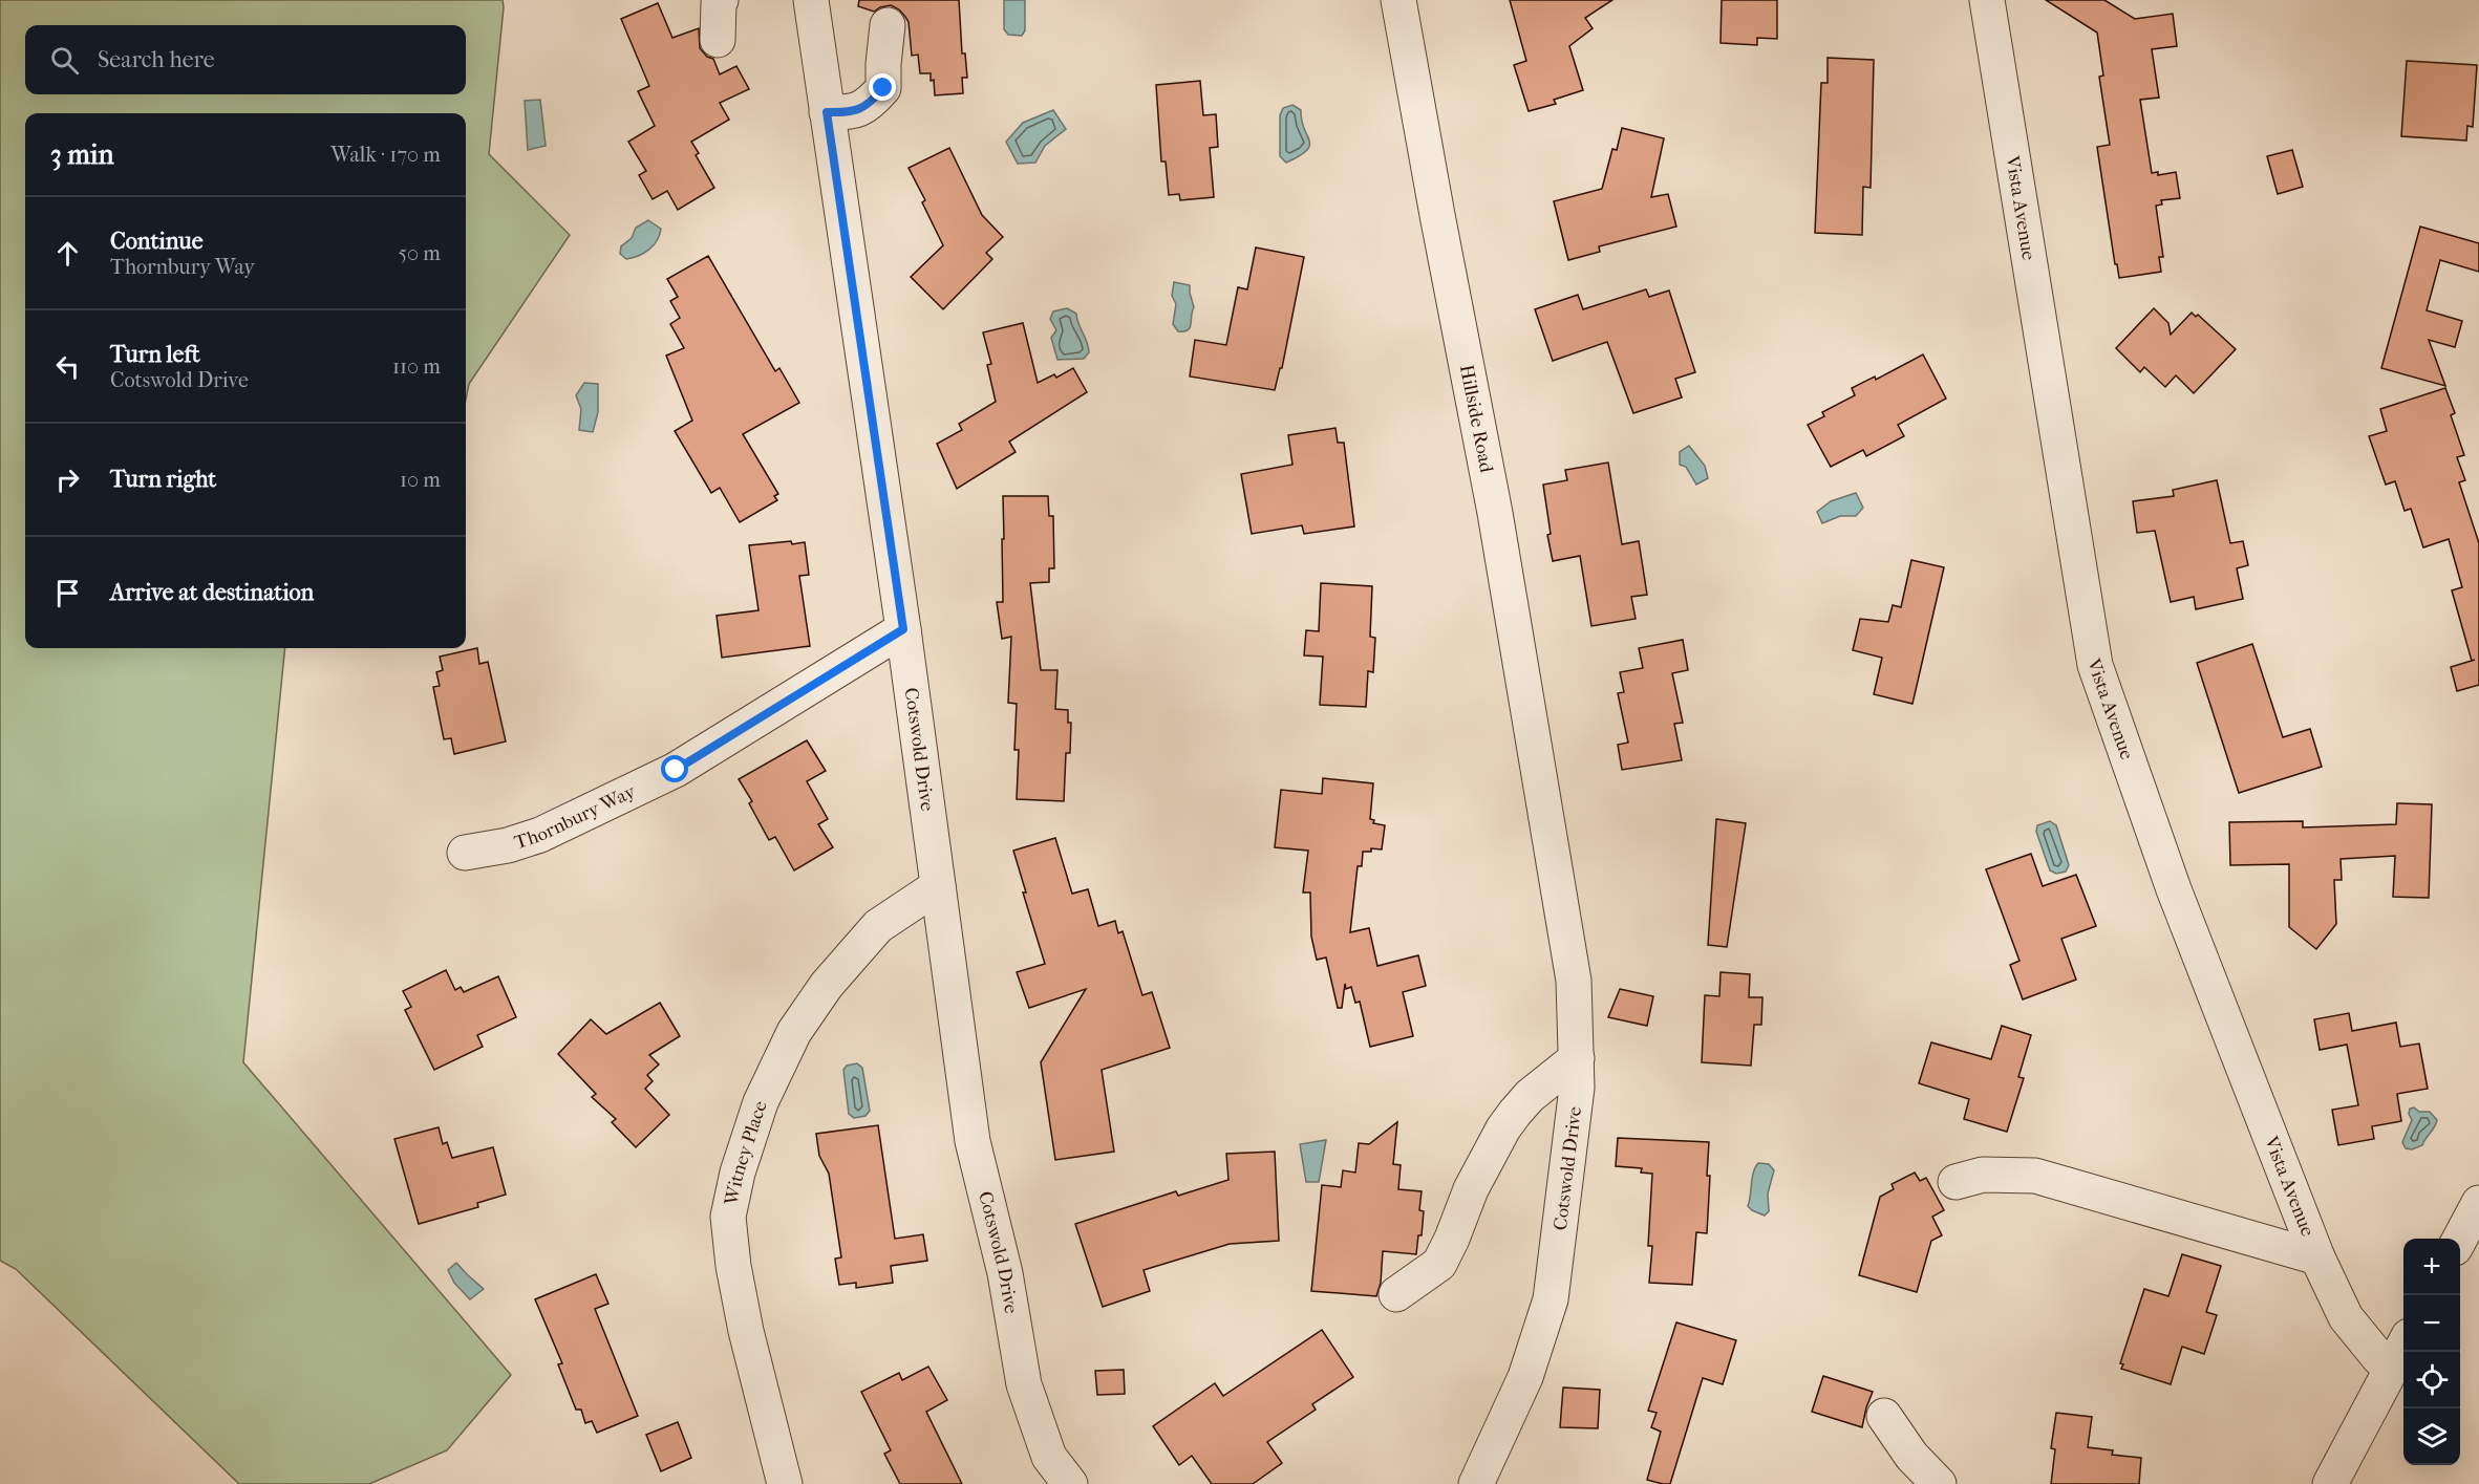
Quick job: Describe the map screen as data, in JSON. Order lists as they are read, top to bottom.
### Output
{
  "streets": {
    "street": [
      "Vista Avenue",
      "Hillside Road",
      "Cotswold Drive",
      "Thornbury Way",
      "Witney Place"
    ]
  },
  "crossings": [
    ["Hillside Road", "Cotswold Drive"],
    ["Cotswold Drive", "Thornbury Way"],
    ["Cotswold Drive", "Witney Place"]
  ],
  "page": {
    "search": "Search here",
    "heading": ["3 min", "Walk · 170 m"],
    "list": [
      ["Continue", "Thornbury Way", "50 m"],
      ["Turn left", "Cotswold Drive", "110 m"],
      ["Turn right", "10 m"],
      "Arrive at destination"
    ],
    "map_buttons": ["+", "−"]
  }
}
